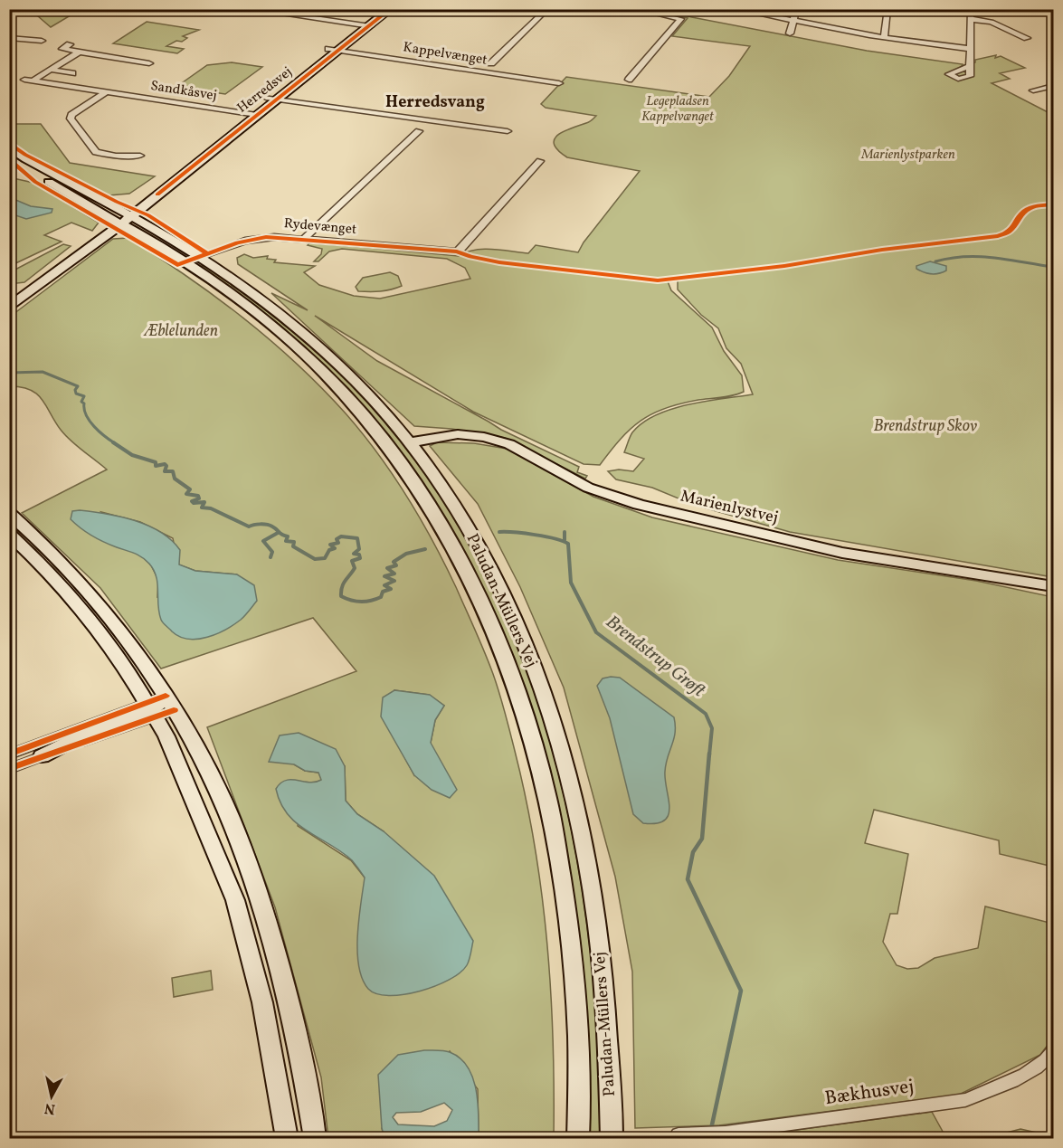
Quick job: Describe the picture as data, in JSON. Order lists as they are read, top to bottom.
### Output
{
  "streets": {
    "street": [
      "Kappelvænget",
      "Herredsvej",
      "Sandkåsvej",
      "Rydevænget",
      "Marienlystvej",
      "Paludan-Müllers Vej",
      "Bækhusvej"
    ]
  },
  "crossings": [
    ["Kappelvænget", "Herredsvej"],
    ["Herredsvej", "Sandkåsvej"],
    ["Herredsvej", "Paludan-Müllers Vej"],
    ["Rydevænget", "Paludan-Müllers Vej"],
    ["Marienlystvej", "Paludan-Müllers Vej"]
  ],
  "districts": ["Herredsvang"],
  "water": ["Brendstrup Grøft"],
  "parks": [
    "Legepladsen Kappelvænget",
    "Marienlystparken",
    "Æblelunden",
    "Brendstrup Skov"
  ],
  "north": "bottom"
}
